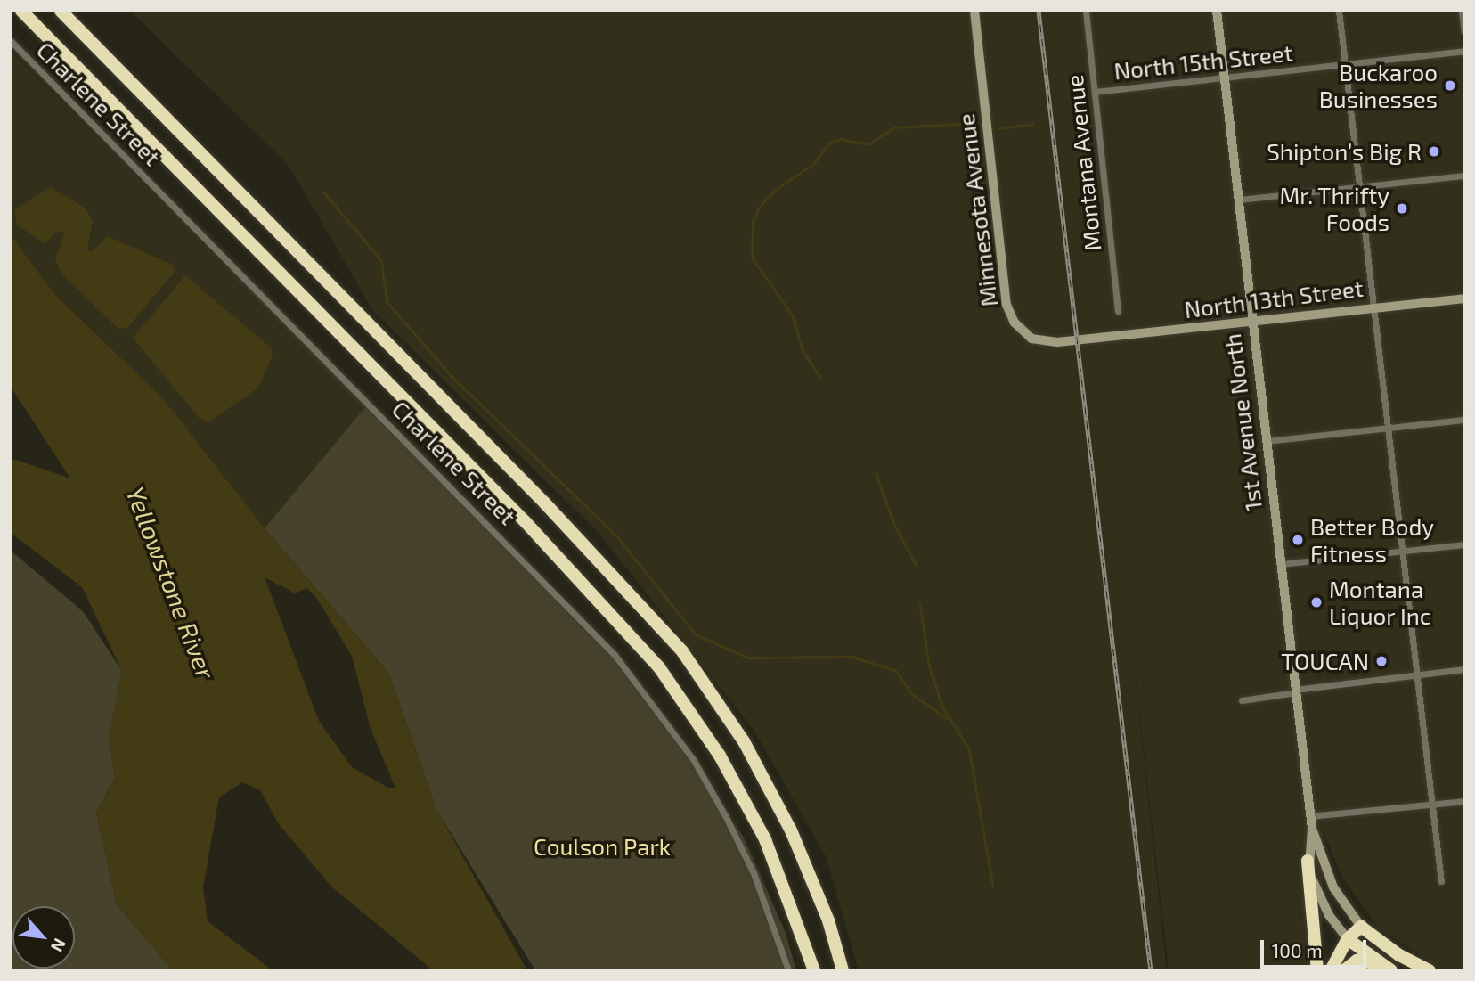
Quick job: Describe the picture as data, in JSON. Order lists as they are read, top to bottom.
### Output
{
  "streets": {
    "highway": ["1st Avenue North"],
    "main road": ["Minnesota Avenue", "North 13th Street"],
    "street": ["North 15th Street", "Charlene Street", "Montana Avenue"]
  },
  "crossings": [
    ["North 15th Street", "Montana Avenue"],
    ["North 15th Street", "1st Avenue North"],
    ["Minnesota Avenue", "North 13th Street"],
    ["North 13th Street", "1st Avenue North"]
  ],
  "water": ["Yellowstone River"],
  "parks": ["Coulson Park"],
  "places": [
    "Buckaroo Businesses",
    "Shipton’s Big R",
    "Mr. Thrifty Foods",
    "Better Body Fitness",
    "Montana Liquor Inc",
    "TOUCAN"
  ],
  "scale_bar": "100 m",
  "north": "bottom right"
}
